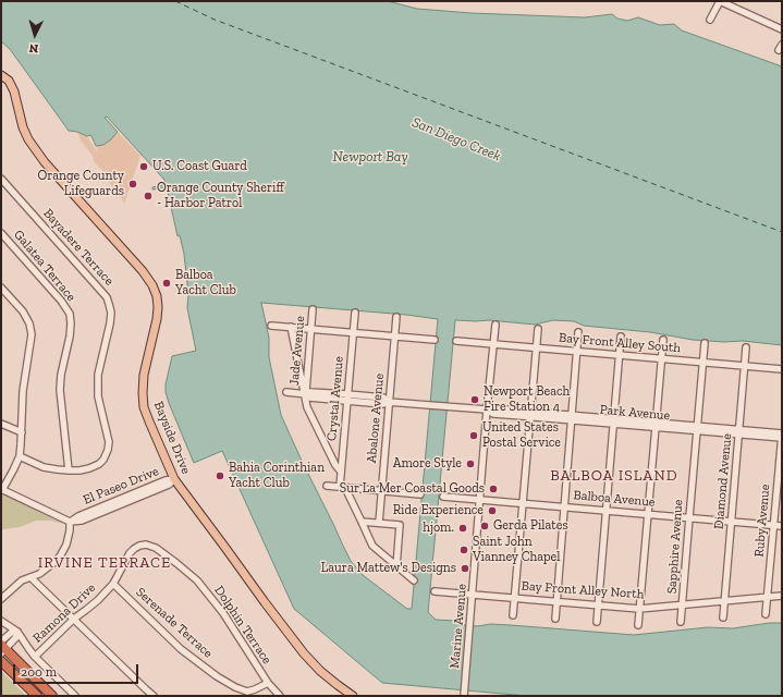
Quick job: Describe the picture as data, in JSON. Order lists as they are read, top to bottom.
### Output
{
  "streets": {
    "main road": ["Bayside Drive"],
    "street": [
      "Bayadere Terrace",
      "Galatea Terrace",
      "Bay Front Alley South",
      "Jade Avenue",
      "Crystal Avenue",
      "Park Avenue",
      "Abalone Avenue",
      "Diamond Avenue",
      "El Paseo Drive",
      "Balboa Avenue",
      "Ruby Avenue",
      "Sapphire Avenue",
      "Bay Front Alley North",
      "Ramona Drive",
      "Serenade Terrace",
      "Dolphin Terrace",
      "Marine Avenue"
    ]
  },
  "crossings": [
    ["Bayadere Terrace", "Galatea Terrace"],
    ["Bay Front Alley South", "Diamond Avenue"],
    ["Bay Front Alley South", "Sapphire Avenue"],
    ["Bay Front Alley South", "Marine Avenue"],
    ["Jade Avenue", "Park Avenue"],
    ["Crystal Avenue", "Park Avenue"],
    ["Park Avenue", "Abalone Avenue"],
    ["Park Avenue", "Diamond Avenue"],
    ["Park Avenue", "Ruby Avenue"],
    ["Park Avenue", "Sapphire Avenue"],
    ["Park Avenue", "Marine Avenue"],
    ["Bayside Drive", "El Paseo Drive"],
    ["Diamond Avenue", "Balboa Avenue"],
    ["Diamond Avenue", "Bay Front Alley North"],
    ["Balboa Avenue", "Ruby Avenue"],
    ["Balboa Avenue", "Sapphire Avenue"],
    ["Balboa Avenue", "Marine Avenue"],
    ["Ruby Avenue", "Bay Front Alley North"],
    ["Sapphire Avenue", "Bay Front Alley North"],
    ["Bay Front Alley North", "Marine Avenue"],
    ["Ramona Drive", "Serenade Terrace"],
    ["Ramona Drive", "Dolphin Terrace"],
    ["Serenade Terrace", "Dolphin Terrace"]
  ],
  "districts": ["BALBOA ISLAND", "IRVINE TERRACE"],
  "water": ["San Diego Creek", "Newport Bay"],
  "places": [
    "U.S. Coast Guard",
    "Orange County Lifeguards",
    "Orange County Sheriff - Harbor Patrol",
    "Balboa Yacht Club",
    "Newport Beach Fire Station 4",
    "United States Postal Service",
    "Amore Style",
    "Bahia Corinthian Yacht Club",
    "Sur La Mer Coastal Goods",
    "Ride Experience",
    "Gerda Pilates",
    "hjom.",
    "Saint John Vianney Chapel",
    "Laura Mattew's Designs"
  ],
  "scale_bar": "200 m",
  "north": "bottom"
}
